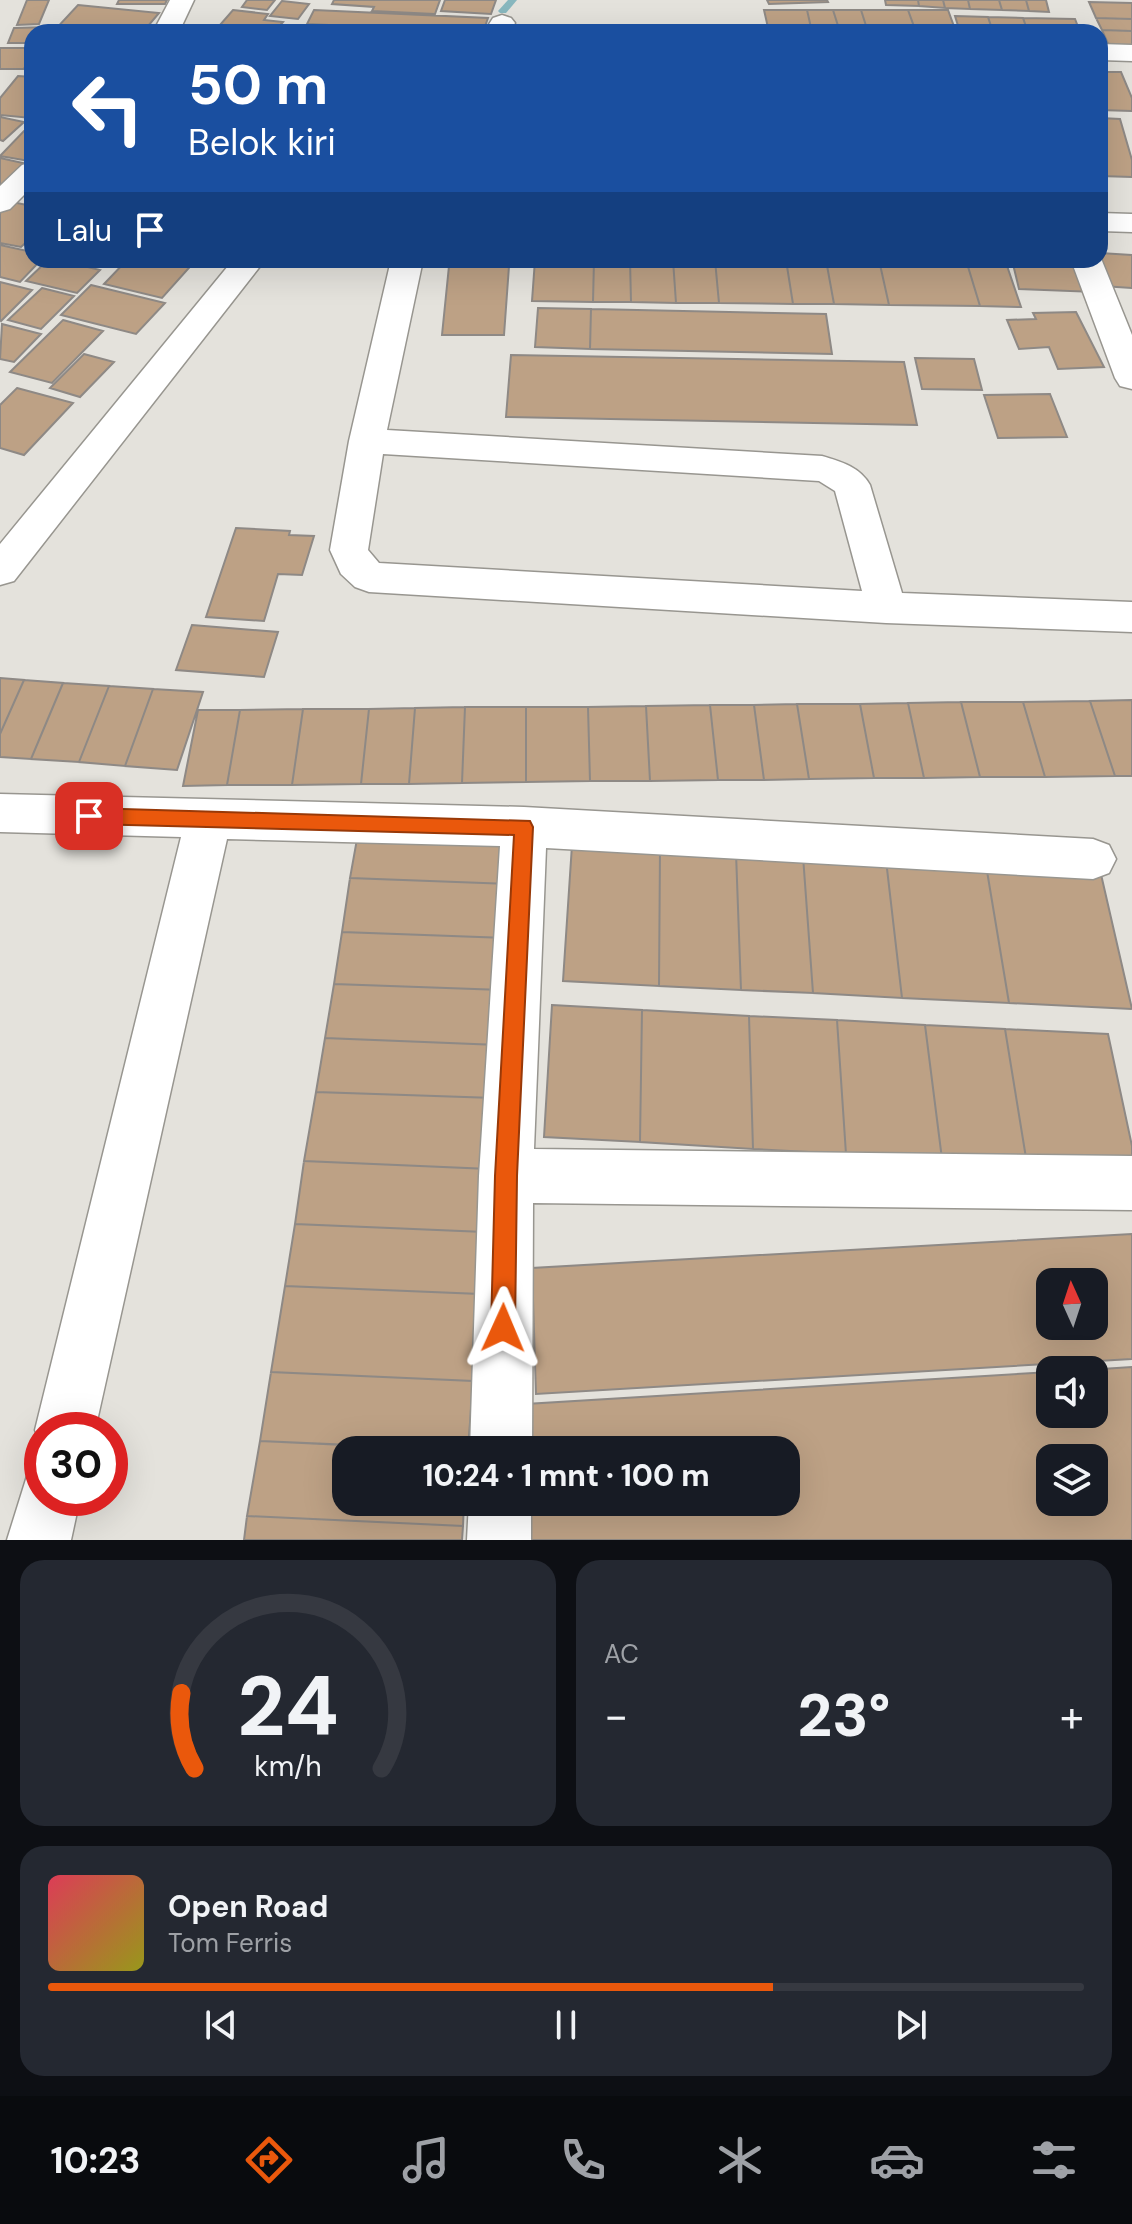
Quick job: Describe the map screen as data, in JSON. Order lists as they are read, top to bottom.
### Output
{
  "north": "top",
  "page": {
    "turn": ["50 m", "Belok kiri"],
    "then": "Lalu",
    "limit": "30",
    "trip": "10:24 · 1 mnt · 100 m",
    "tile": "AC",
    "heat": ["−", "23°", "+"],
    "song": ["Open Road", "Tom Ferris"],
    "tabs": "10:23",
    "gauge": ["24", "km/h"]
  }
}
